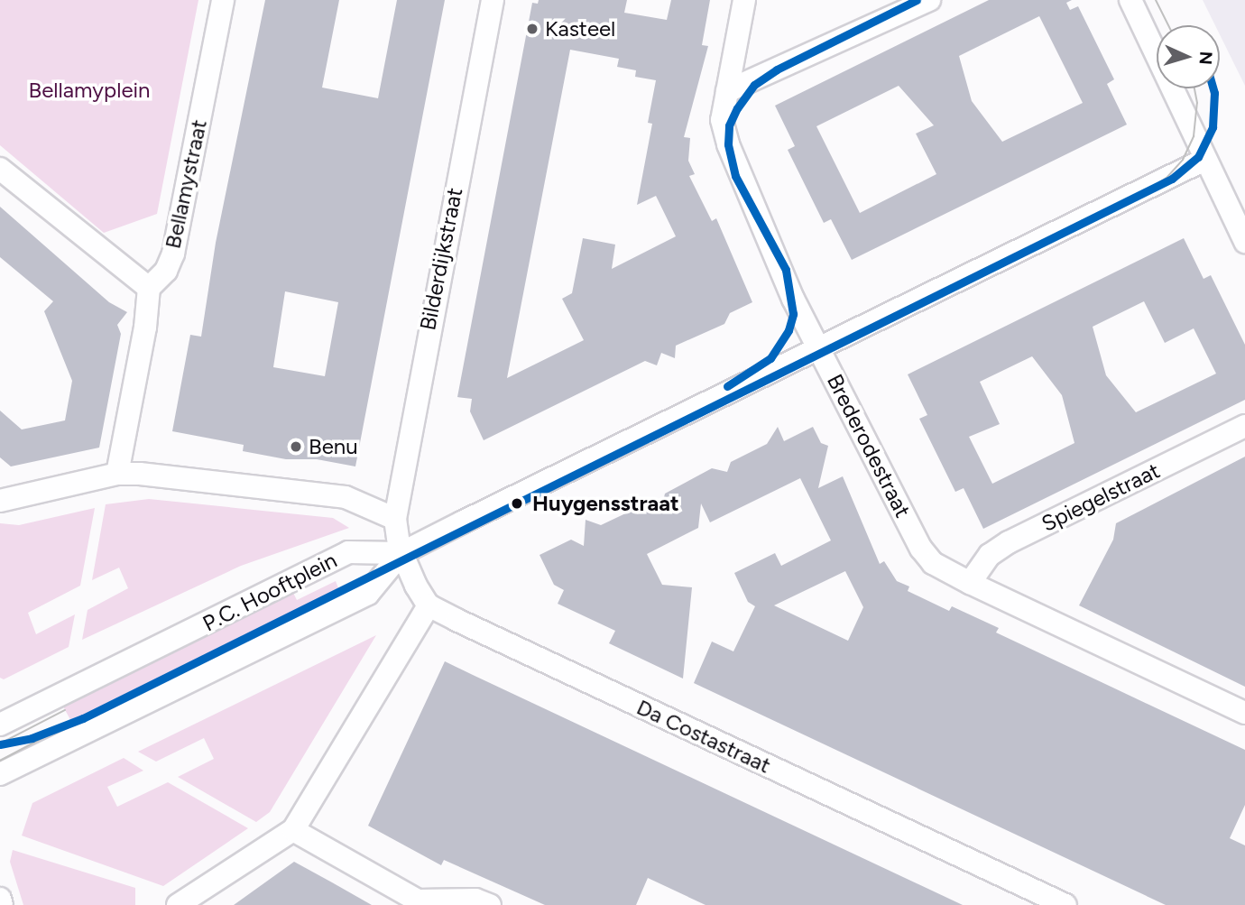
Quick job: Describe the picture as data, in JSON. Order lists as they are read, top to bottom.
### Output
{
  "streets": {
    "street": [
      "Bellamystraat",
      "Bilderdijkstraat",
      "Brederodestraat",
      "Spiegelstraat",
      "P.C. Hooftplein",
      "Da Costastraat"
    ]
  },
  "crossings": [
    ["Brederodestraat", "Spiegelstraat"]
  ],
  "parks": ["Bellamyplein"],
  "places": ["Kasteel", "Benu", "Huygensstraat"],
  "north": "right"
}
